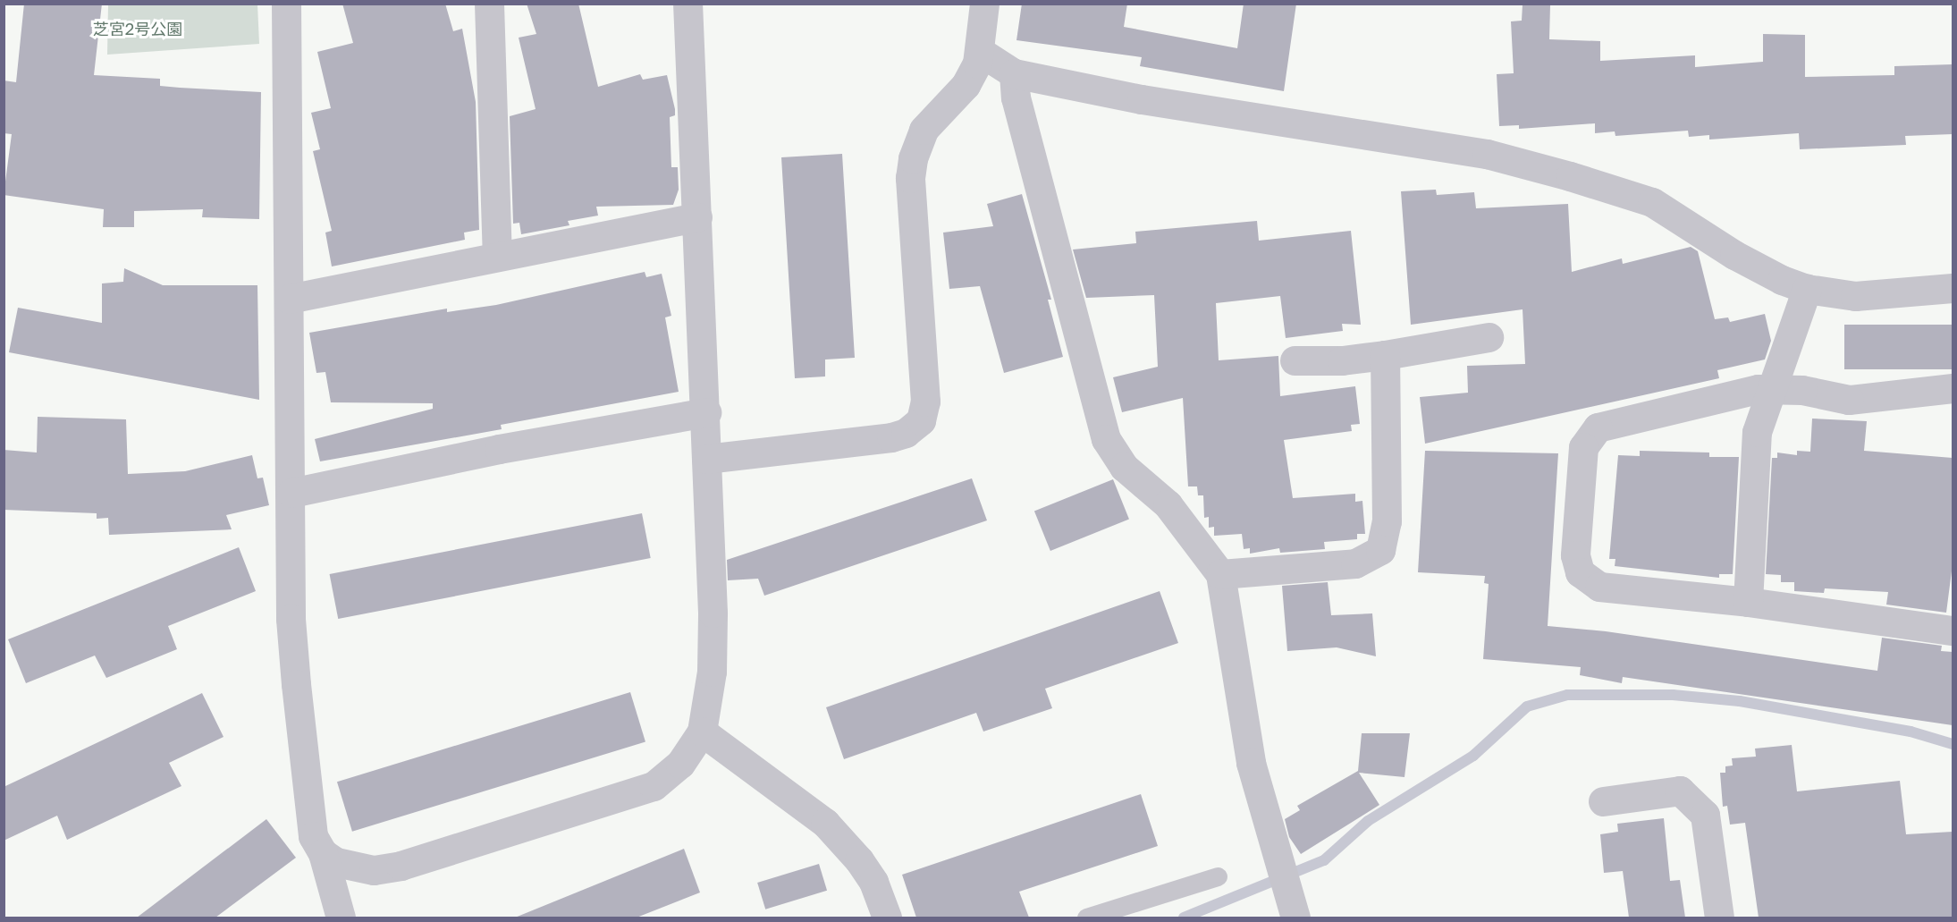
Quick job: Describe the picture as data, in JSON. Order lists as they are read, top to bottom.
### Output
{
  "parks": ["芝宮2号公園"]
}
